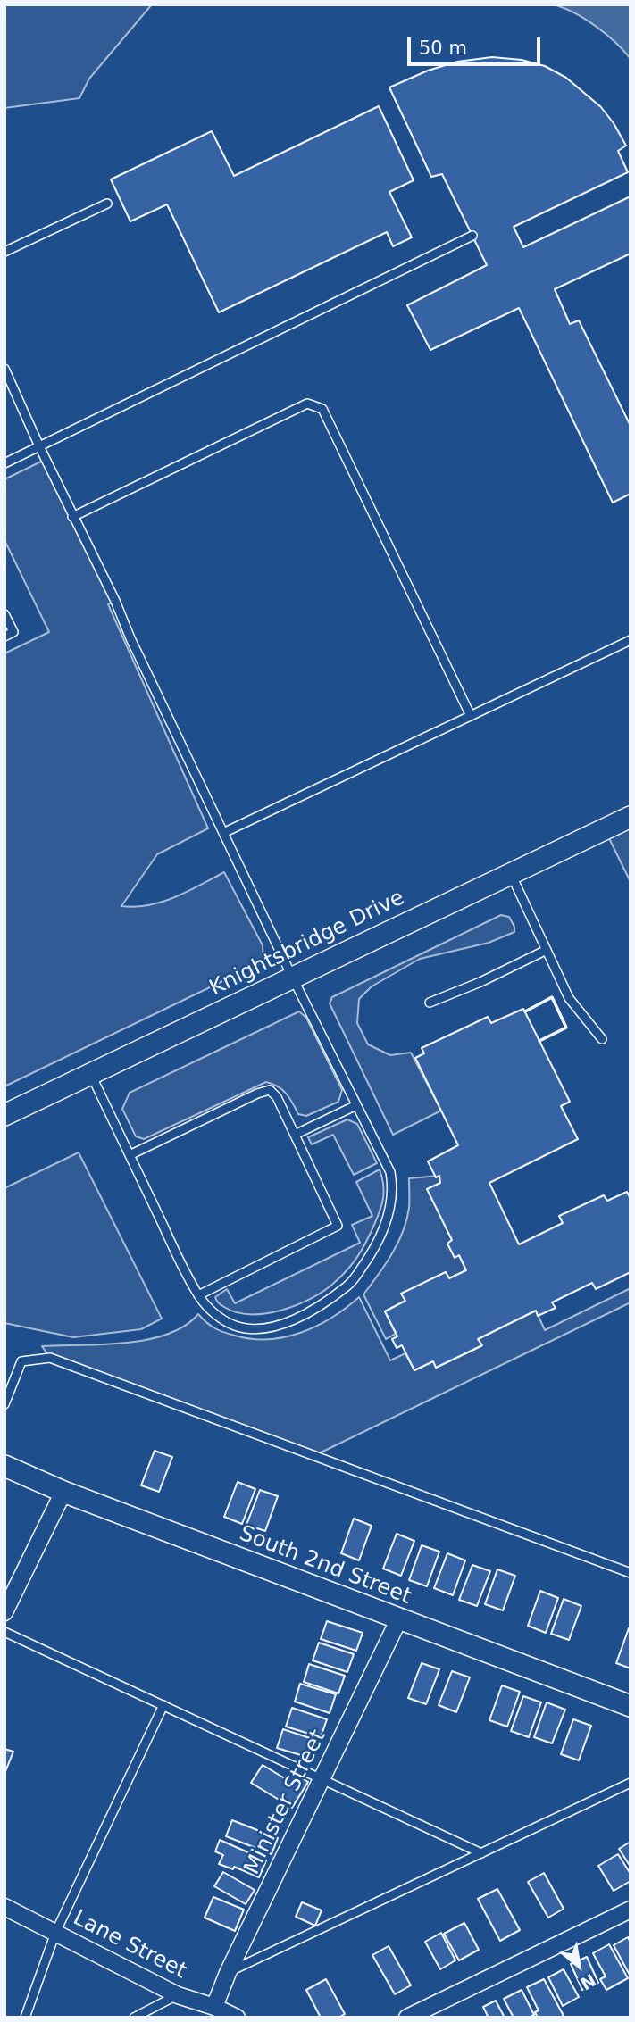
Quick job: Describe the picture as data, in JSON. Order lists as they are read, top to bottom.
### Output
{
  "streets": {
    "street": [
      "Knightsbridge Drive",
      "South 2nd Street",
      "Minister Street",
      "Lane Street"
    ]
  },
  "crossings": [
    ["South 2nd Street", "Minister Street"],
    ["Minister Street", "Lane Street"]
  ],
  "scale_bar": "50 m",
  "north": "bottom right"
}
